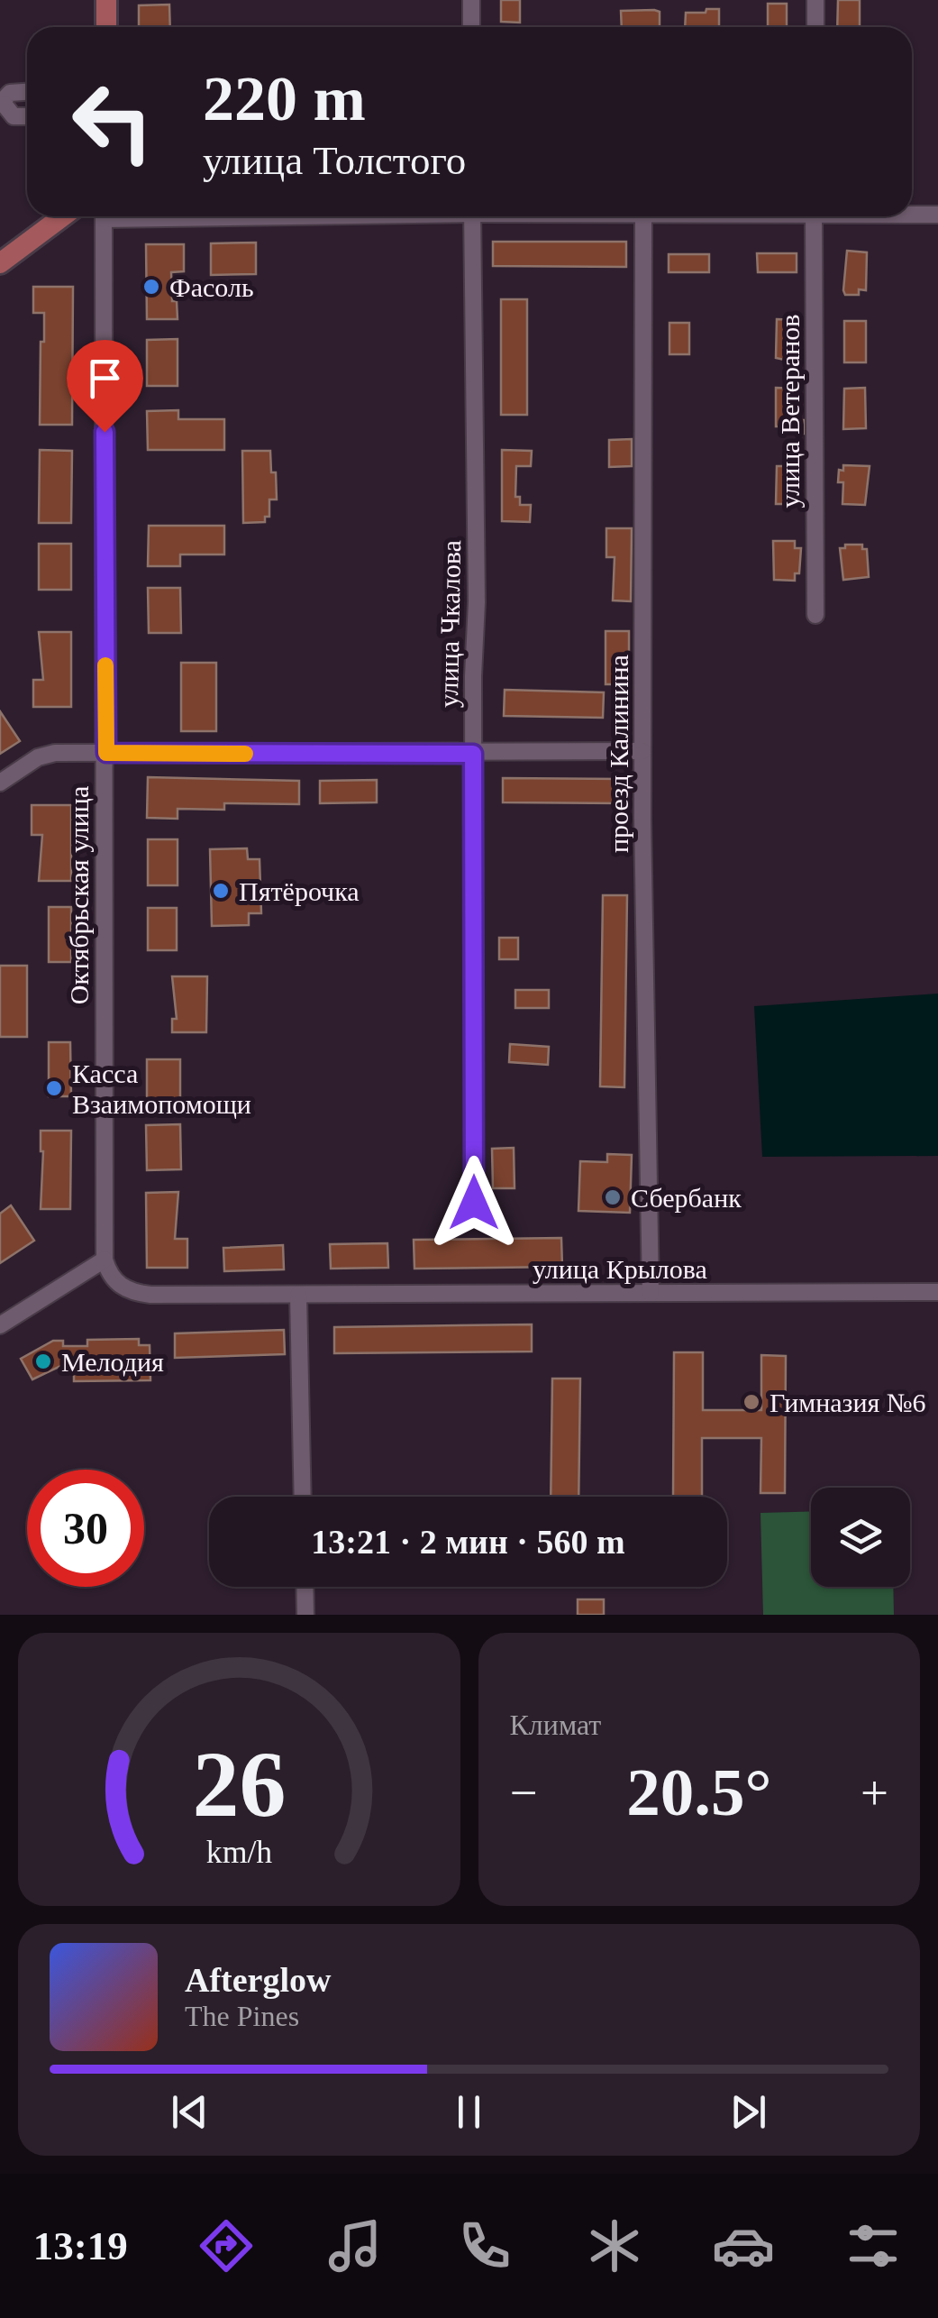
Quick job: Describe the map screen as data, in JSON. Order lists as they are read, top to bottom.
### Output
{
  "streets": {
    "street": [
      "улица Ветеранов",
      "улица Чкалова",
      "проезд Калинина",
      "Октябрьская улица",
      "улица Крылова"
    ]
  },
  "crossings": [
    ["проезд Калинина", "улица Крылова"],
    ["Октябрьская улица", "улица Крылова"]
  ],
  "places": [
    "Фасоль",
    "Пятёрочка",
    "Касса Взаимопомощи",
    "Сбербанк",
    "Мелодия",
    "Гимназия №6"
  ],
  "page": {
    "turn": ["220 m", "улица Толстого"],
    "limit": "30",
    "trip": "13:21 · 2 мин · 560 m",
    "tile": "Климат",
    "heat": ["−", "20.5°", "+"],
    "song": ["Afterglow", "The Pines"],
    "tabs": "13:19",
    "gauge": ["26", "km/h"]
  }
}
